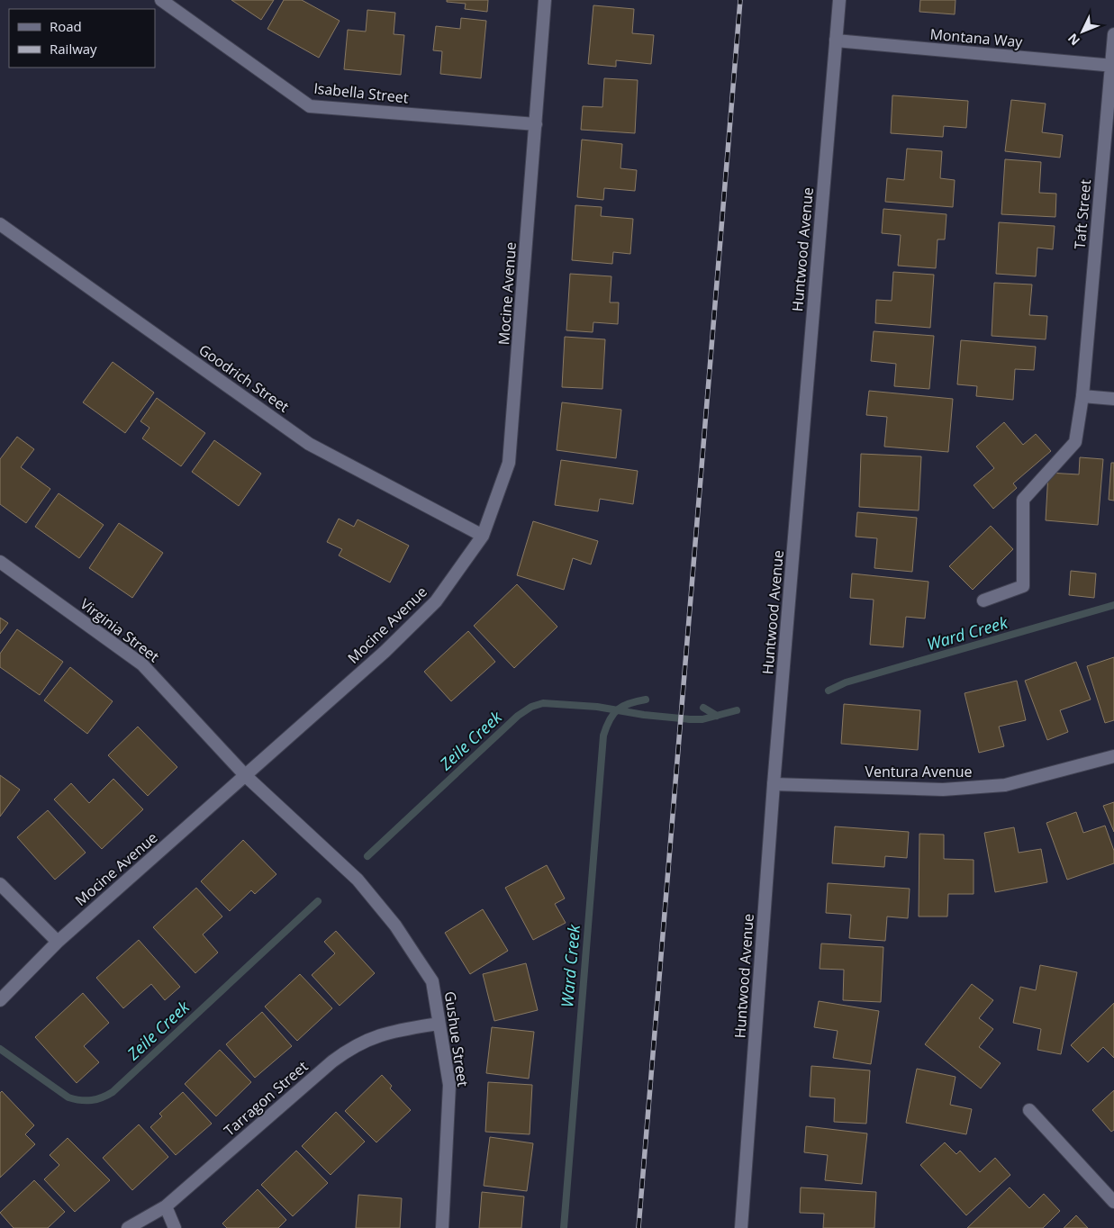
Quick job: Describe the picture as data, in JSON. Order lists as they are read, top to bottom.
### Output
{
  "streets": {
    "street": [
      "Montana Way",
      "Isabella Street",
      "Taft Street",
      "Huntwood Avenue",
      "Mocine Avenue",
      "Goodrich Street",
      "Virginia Street",
      "Ventura Avenue",
      "Gushue Street",
      "Tarragon Street"
    ]
  },
  "crossings": [
    ["Montana Way", "Taft Street"],
    ["Montana Way", "Huntwood Avenue"],
    ["Isabella Street", "Mocine Avenue"],
    ["Huntwood Avenue", "Ventura Avenue"],
    ["Mocine Avenue", "Goodrich Street"],
    ["Mocine Avenue", "Virginia Street"],
    ["Virginia Street", "Gushue Street"],
    ["Gushue Street", "Tarragon Street"]
  ],
  "water": ["Ward Creek", "Zeile Creek"],
  "legend": ["Road", "Railway"],
  "north": "bottom left"
}
